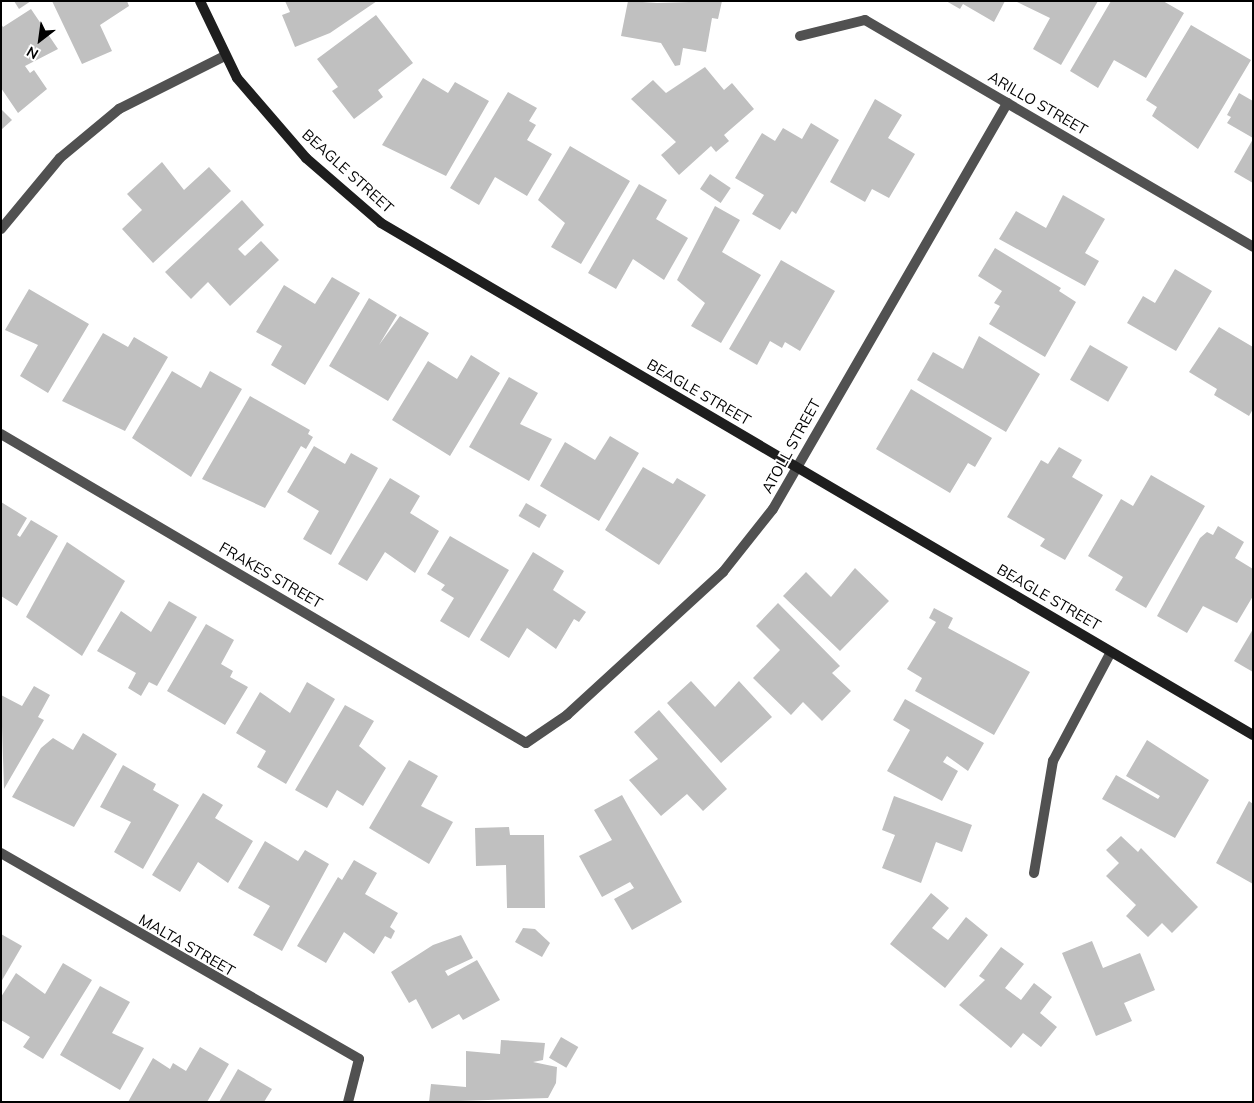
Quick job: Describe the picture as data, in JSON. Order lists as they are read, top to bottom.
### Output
{
  "streets": {
    "street": [
      "ARILLO STREET",
      "BEAGLE STREET",
      "ATOLL STREET",
      "FRAKES STREET",
      "MALTA STREET"
    ]
  },
  "crossings": [
    ["ARILLO STREET", "ATOLL STREET"],
    ["BEAGLE STREET", "ATOLL STREET"],
    ["ATOLL STREET", "FRAKES STREET"]
  ],
  "north": "bottom left"
}
